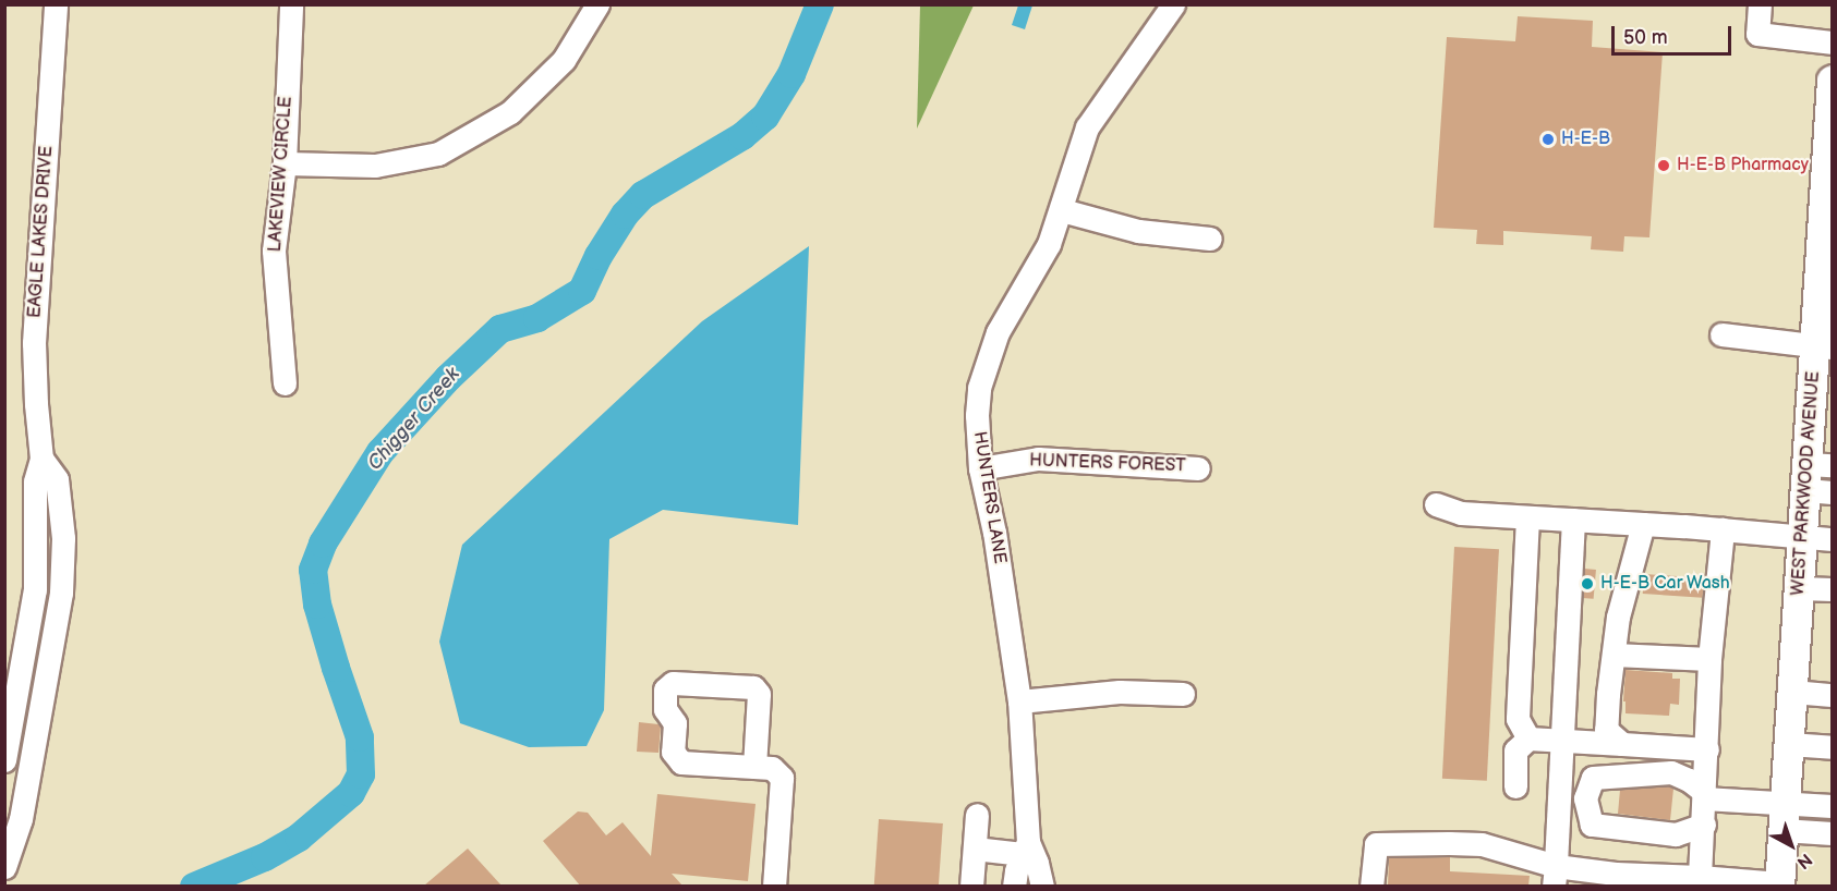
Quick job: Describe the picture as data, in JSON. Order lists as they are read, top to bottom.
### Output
{
  "streets": {
    "main road": ["WEST PARKWOOD AVENUE"],
    "street": [
      "LAKEVIEW CIRCLE",
      "EAGLE LAKES DRIVE",
      "HUNTERS FOREST",
      "HUNTERS LANE"
    ]
  },
  "crossings": [
    ["HUNTERS FOREST", "HUNTERS LANE"]
  ],
  "water": ["Chigger Creek"],
  "places": ["H-E-B", "H-E-B Pharmacy", "H-E-B Car Wash"],
  "scale_bar": "50 m",
  "north": "bottom right"
}
